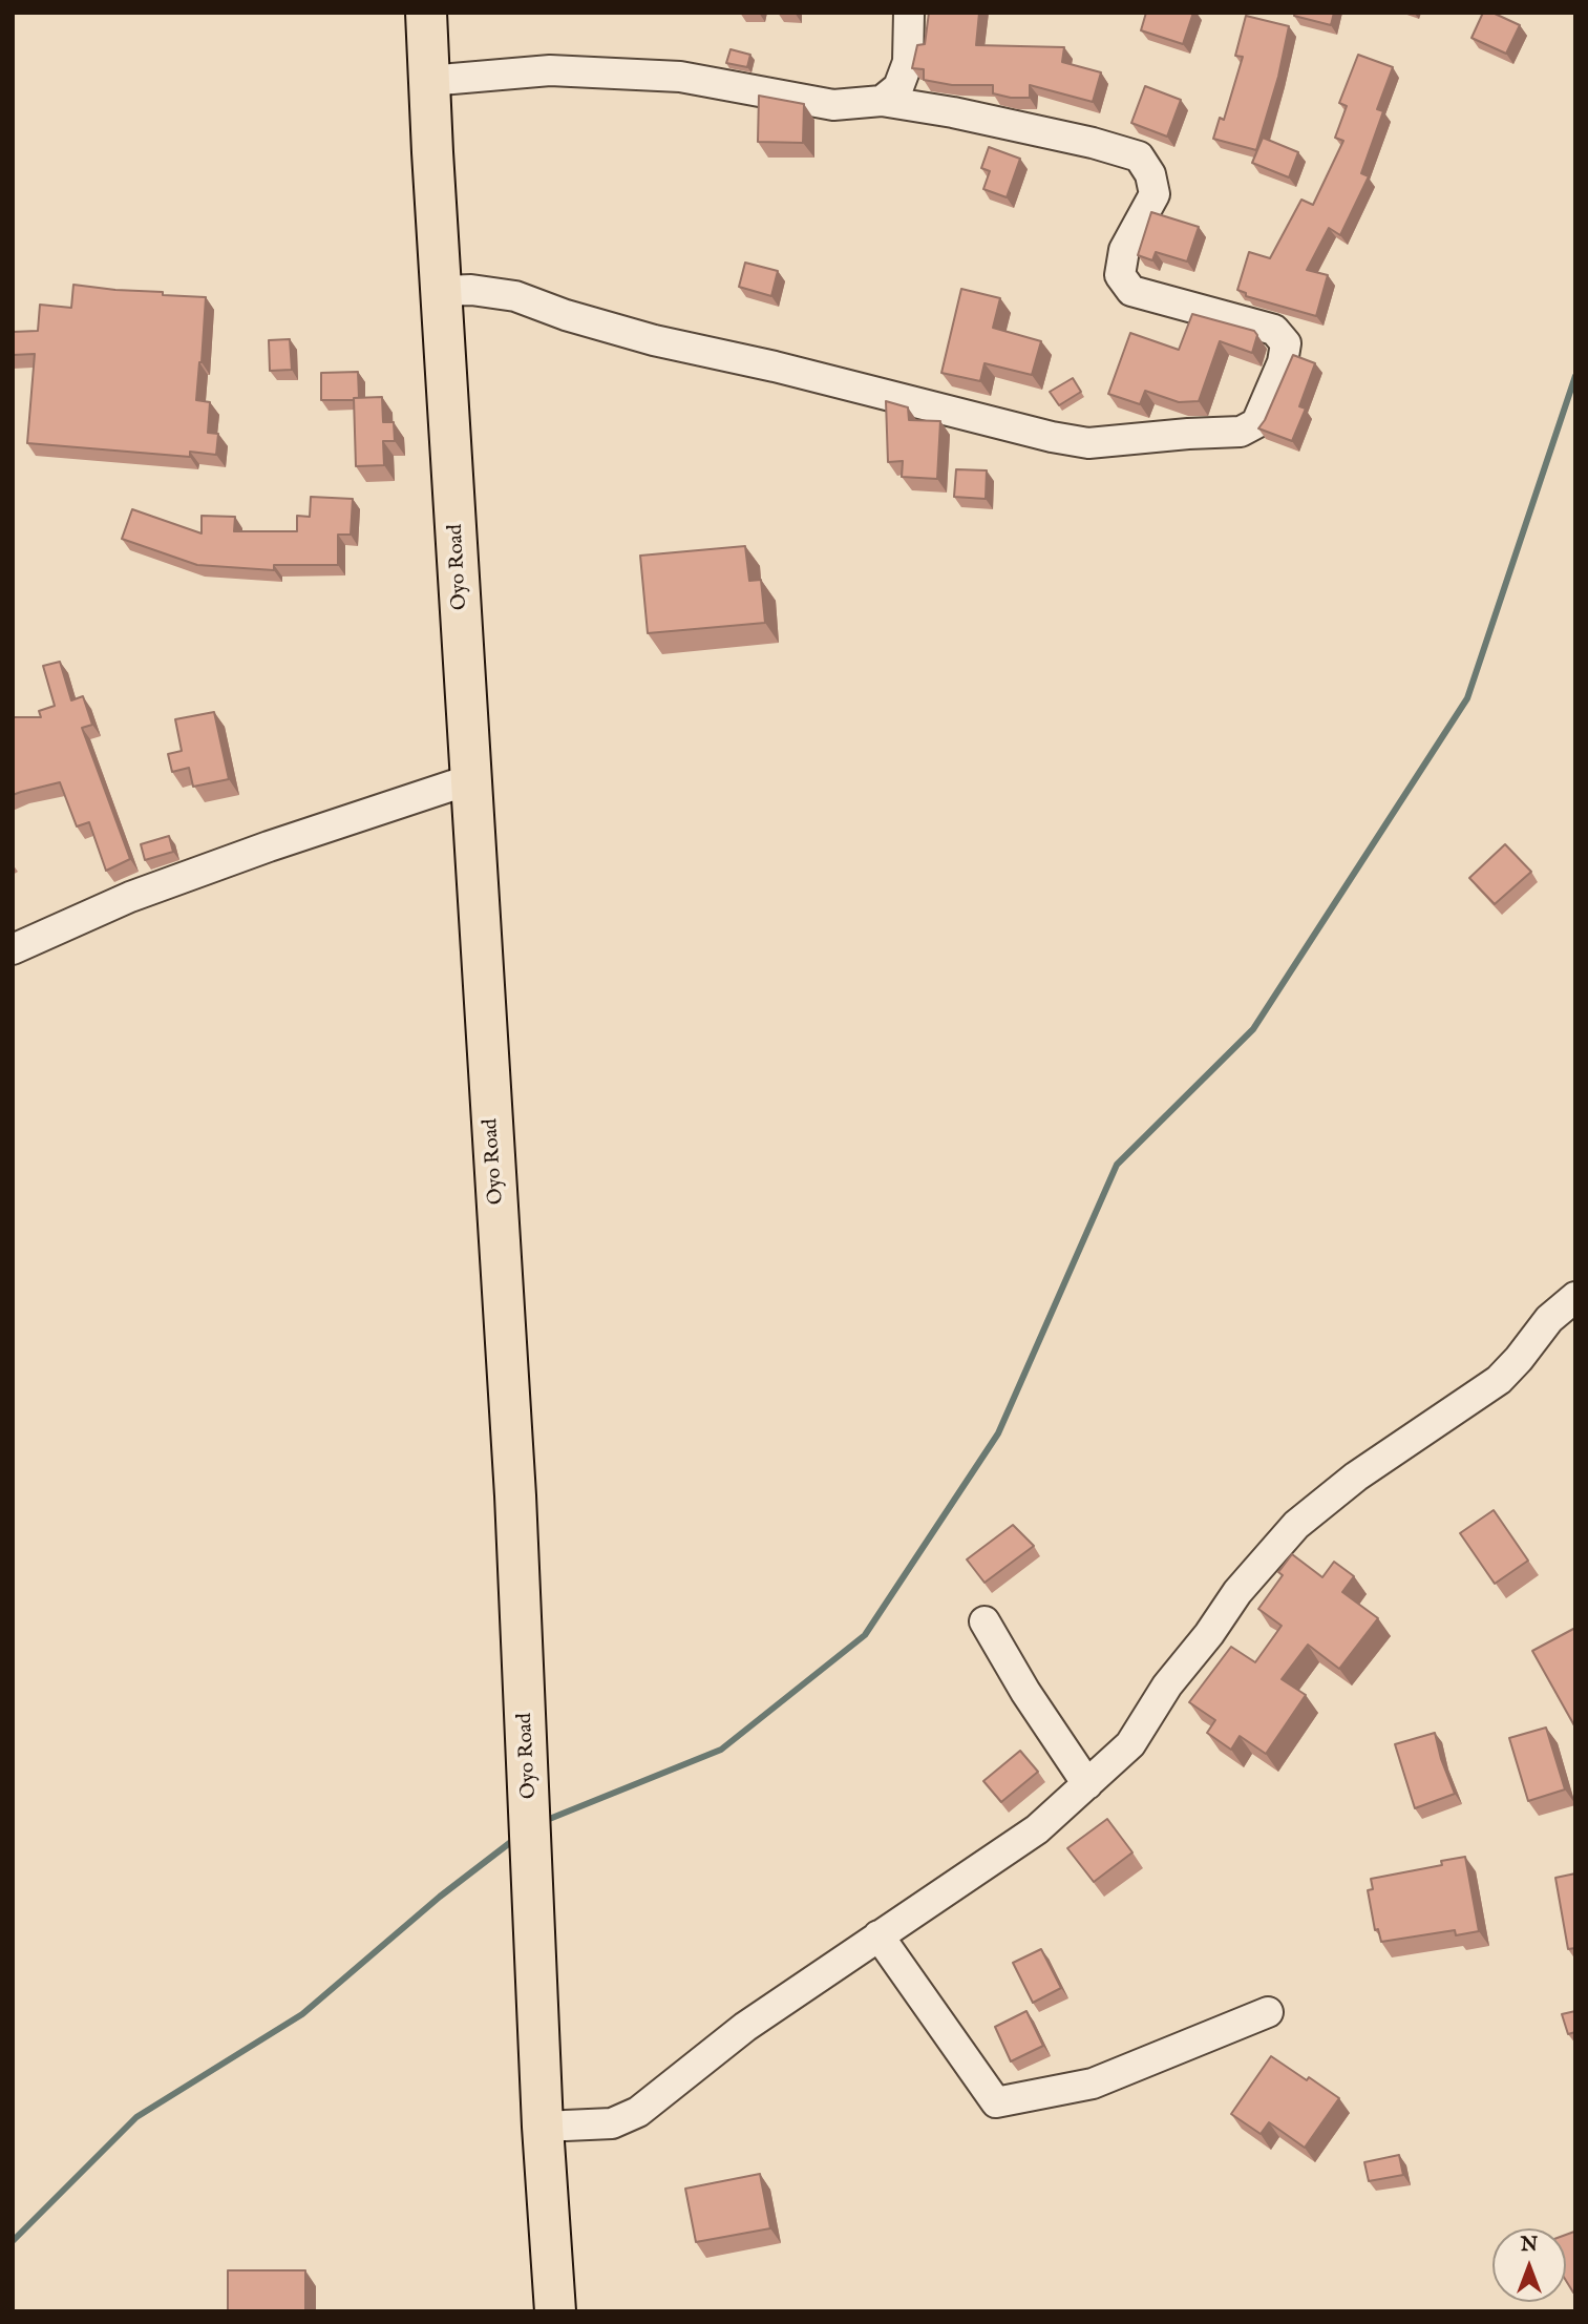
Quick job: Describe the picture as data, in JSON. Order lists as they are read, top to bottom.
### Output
{
  "streets": {
    "highway": ["Oyo Road"]
  },
  "north": "top"
}
